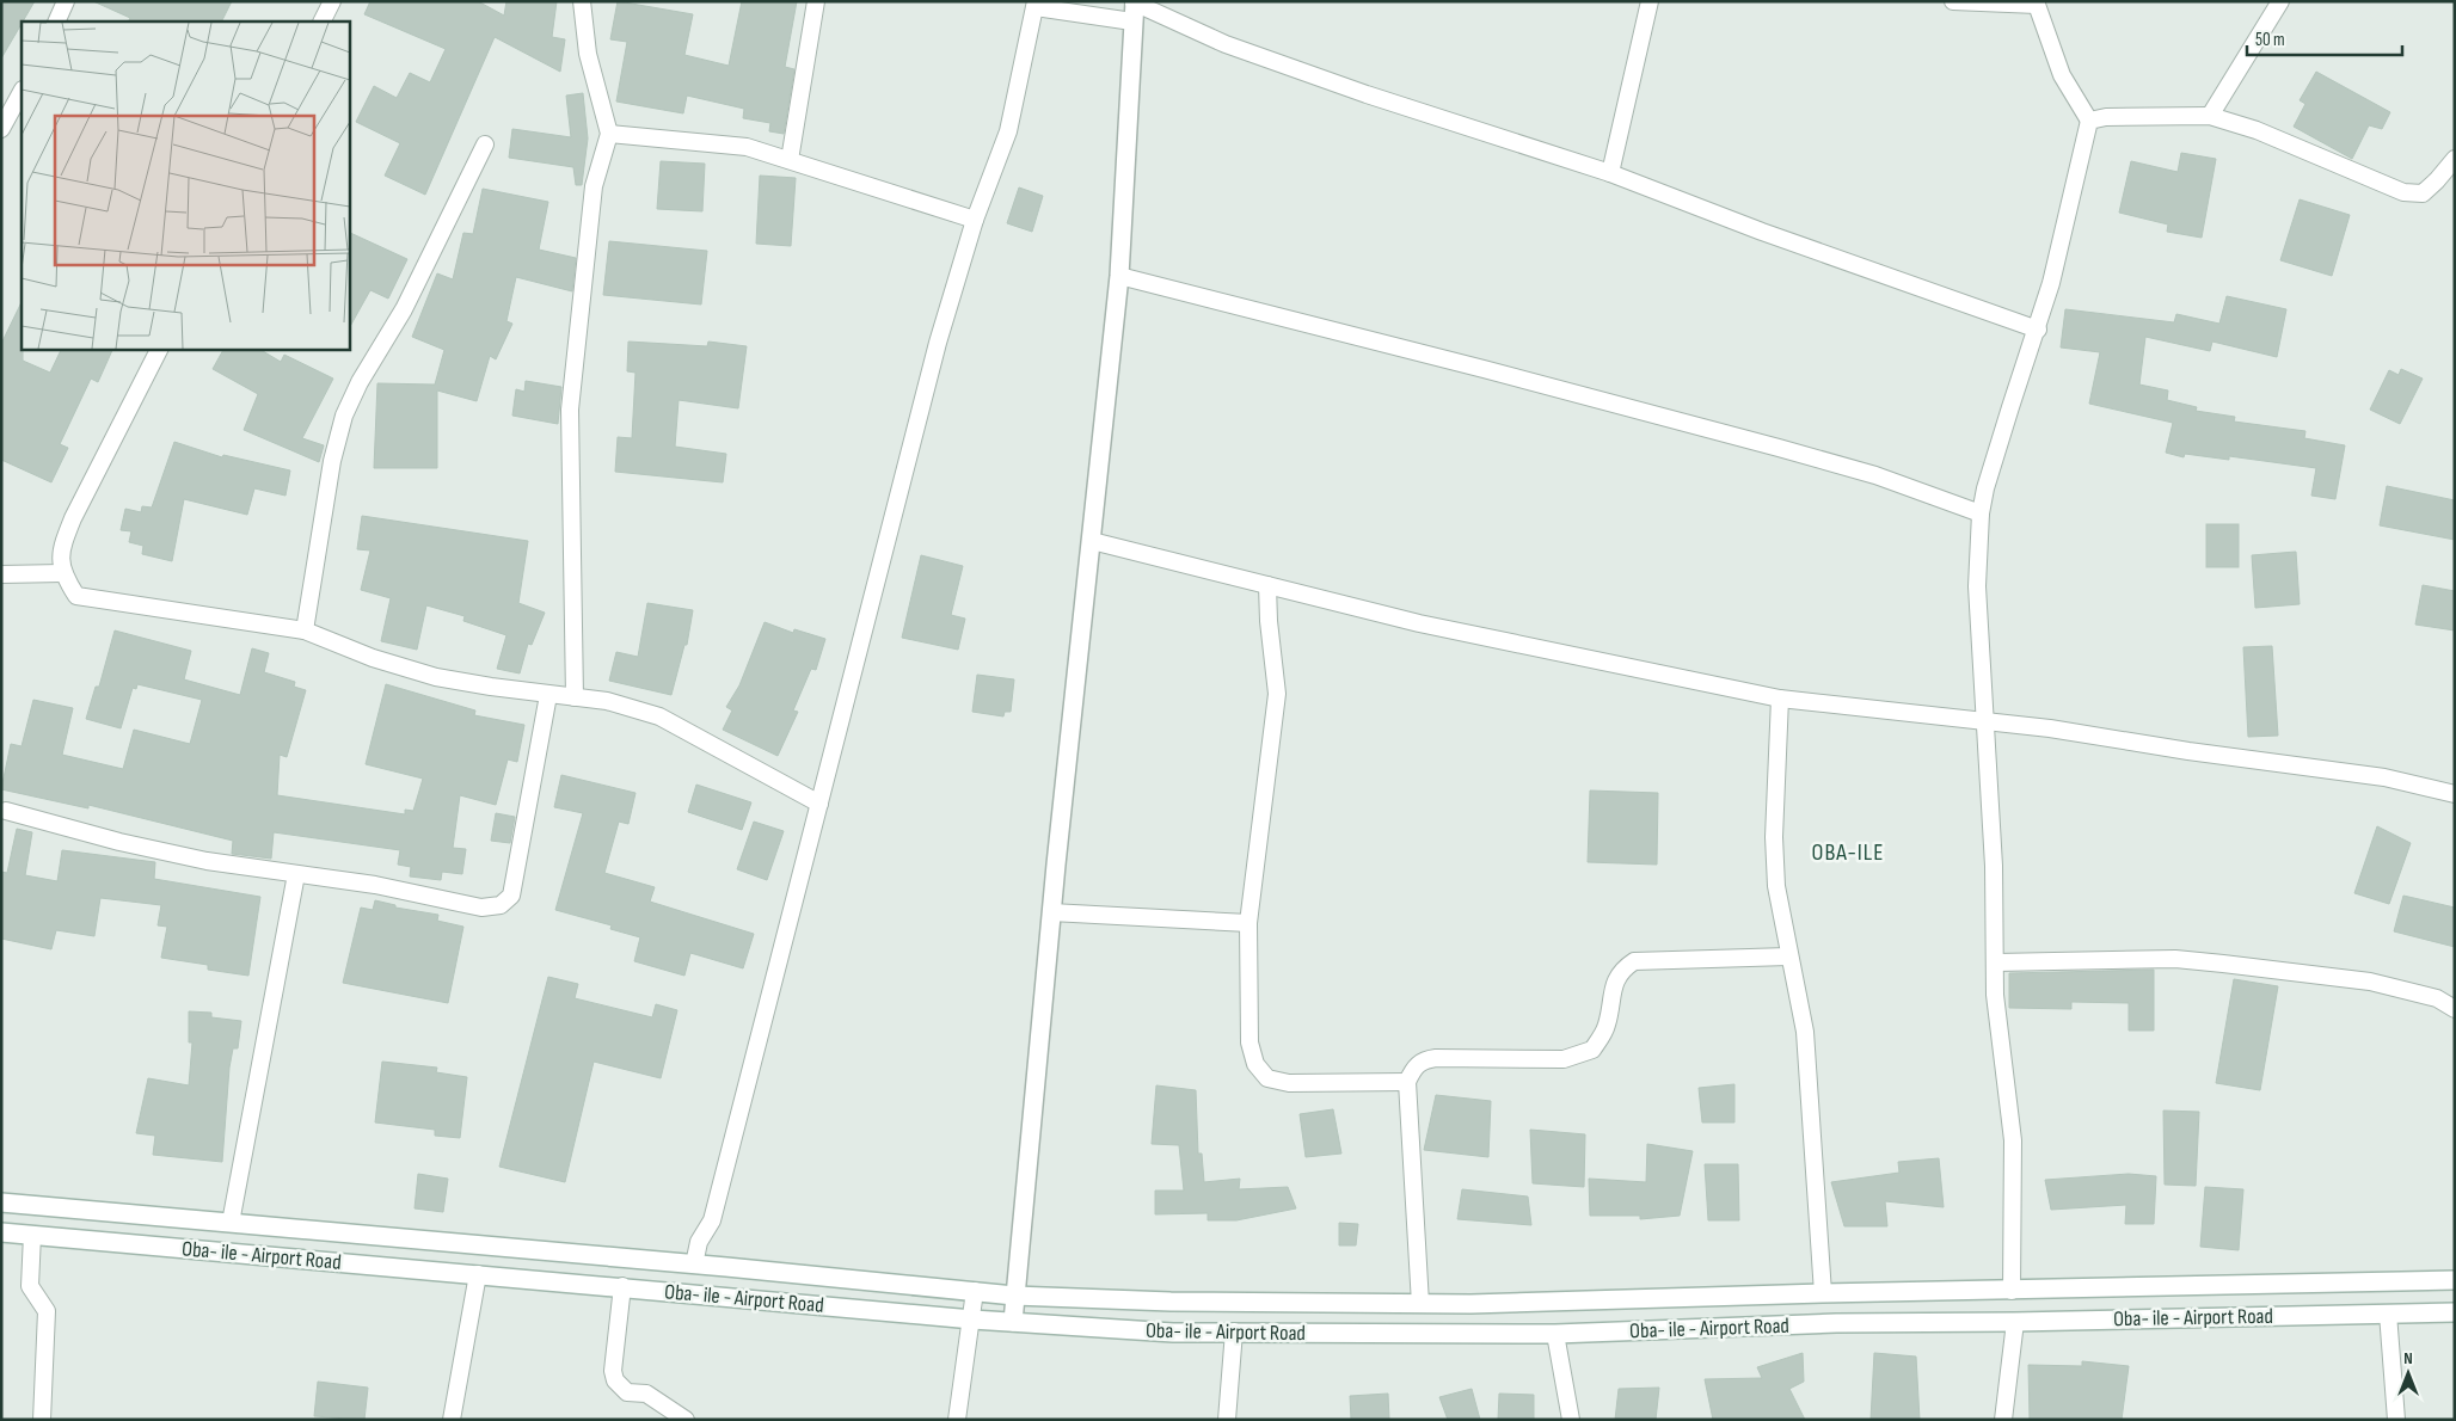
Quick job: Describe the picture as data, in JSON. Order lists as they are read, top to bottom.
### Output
{
  "streets": {
    "main road": ["Oba- ile - Airport Road"]
  },
  "districts": ["OBA-ILE"],
  "scale_bar": "50 m",
  "north": "top"
}
